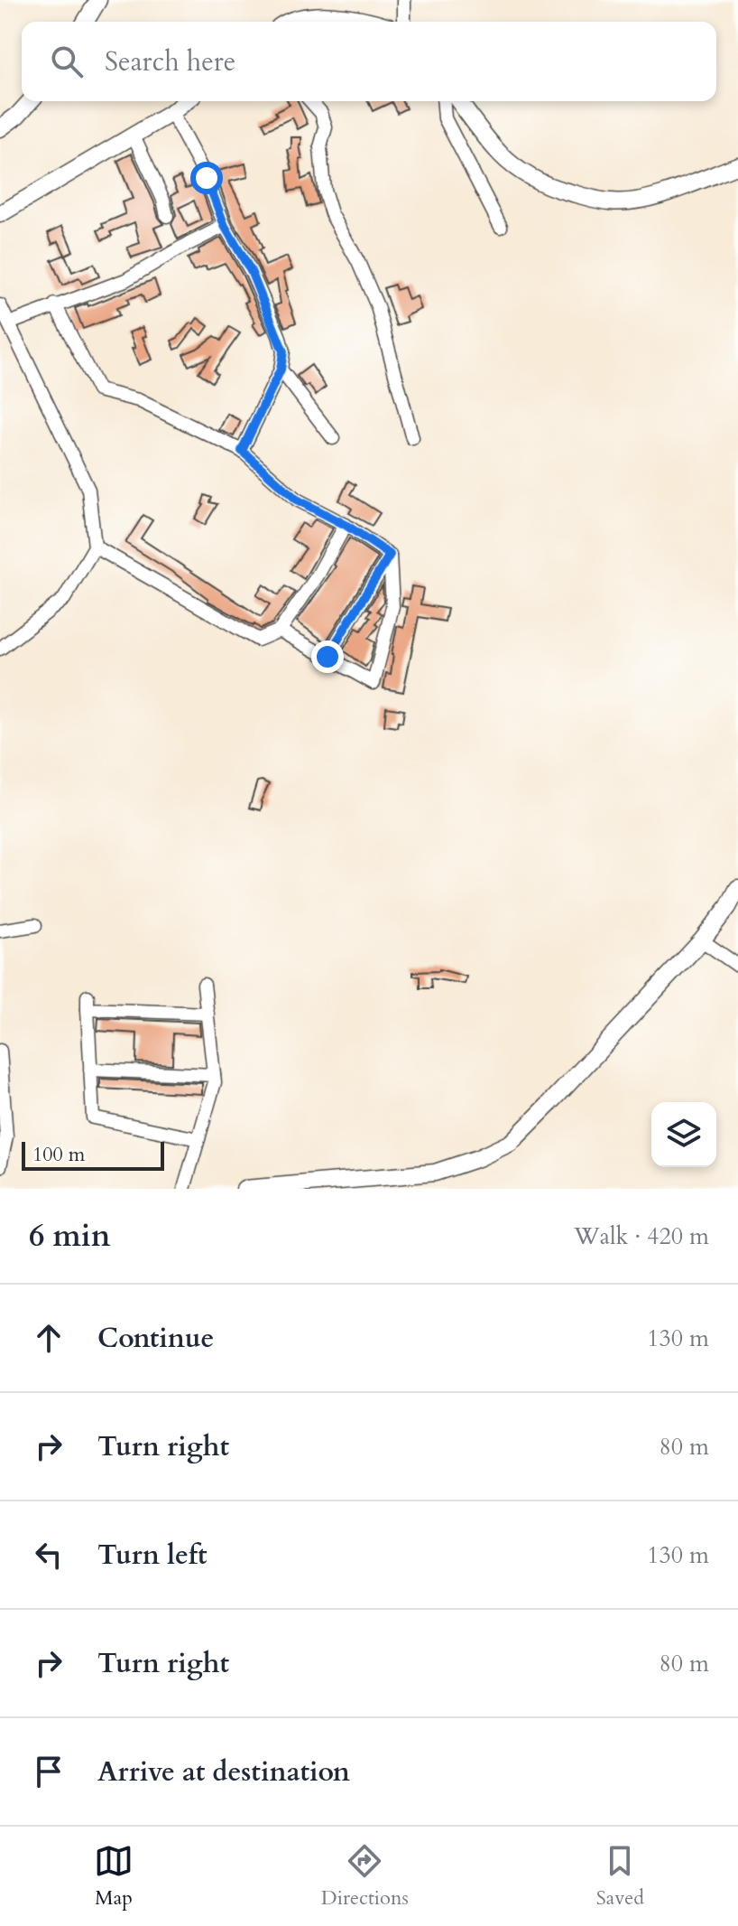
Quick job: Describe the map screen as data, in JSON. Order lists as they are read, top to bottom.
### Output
{
  "scale_bar": "100 m",
  "page": {
    "search": "Search here",
    "scale": "100 m",
    "heading": ["6 min", "Walk · 420 m"],
    "list": [
      ["Continue", "130 m"],
      ["Turn right", "80 m"],
      ["Turn left", "130 m"],
      ["Turn right", "80 m"],
      "Arrive at destination"
    ],
    "nav": ["Map", "Directions", "Saved"]
  }
}
